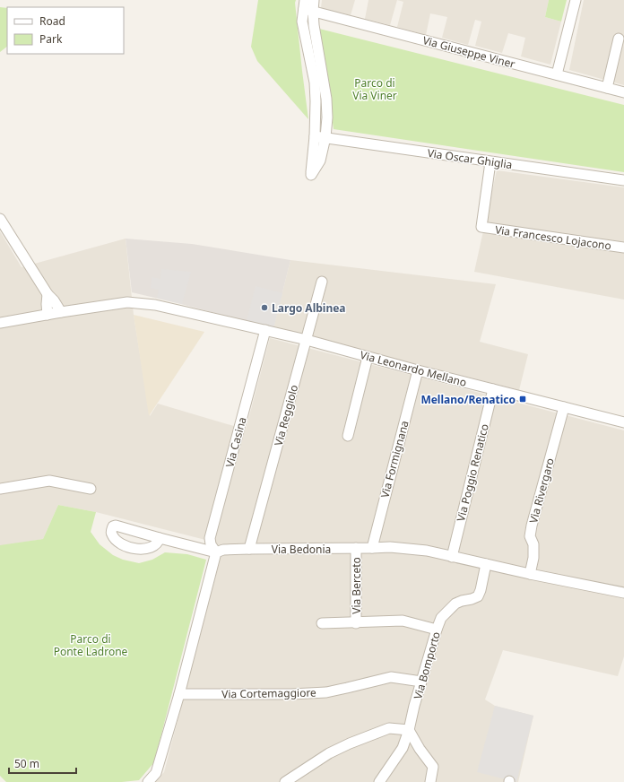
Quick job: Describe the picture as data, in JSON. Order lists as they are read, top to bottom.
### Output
{
  "streets": {
    "street": [
      "Via Giuseppe Viner",
      "Via Oscar Ghiglia",
      "Via Francesco Lojacono",
      "Via Leonardo Mellano",
      "Via Reggiolo",
      "Via Casina",
      "Via Formignana",
      "Via Poggio Renatico",
      "Via Rivergaro",
      "Via Bedonia",
      "Via Berceto",
      "Via Bomporto",
      "Via Cortemaggiore"
    ]
  },
  "crossings": [
    ["Via Oscar Ghiglia", "Via Francesco Lojacono"],
    ["Via Leonardo Mellano", "Via Reggiolo"],
    ["Via Leonardo Mellano", "Via Casina"],
    ["Via Leonardo Mellano", "Via Formignana"],
    ["Via Leonardo Mellano", "Via Poggio Renatico"],
    ["Via Leonardo Mellano", "Via Rivergaro"],
    ["Via Reggiolo", "Via Bedonia"],
    ["Via Casina", "Via Bedonia"],
    ["Via Formignana", "Via Bedonia"],
    ["Via Poggio Renatico", "Via Bedonia"],
    ["Via Rivergaro", "Via Bedonia"],
    ["Via Bedonia", "Via Berceto"],
    ["Via Bedonia", "Via Bomporto"],
    ["Via Berceto", "Via Bomporto"],
    ["Via Bomporto", "Via Cortemaggiore"]
  ],
  "parks": ["Parco di Via Viner", "Parco di Ponte Ladrone"],
  "places": {
    "other": ["Largo Albinea"],
    "transit": ["Mellano/Renatico"]
  },
  "legend": ["Road", "Park"],
  "scale_bar": "50 m"
}
